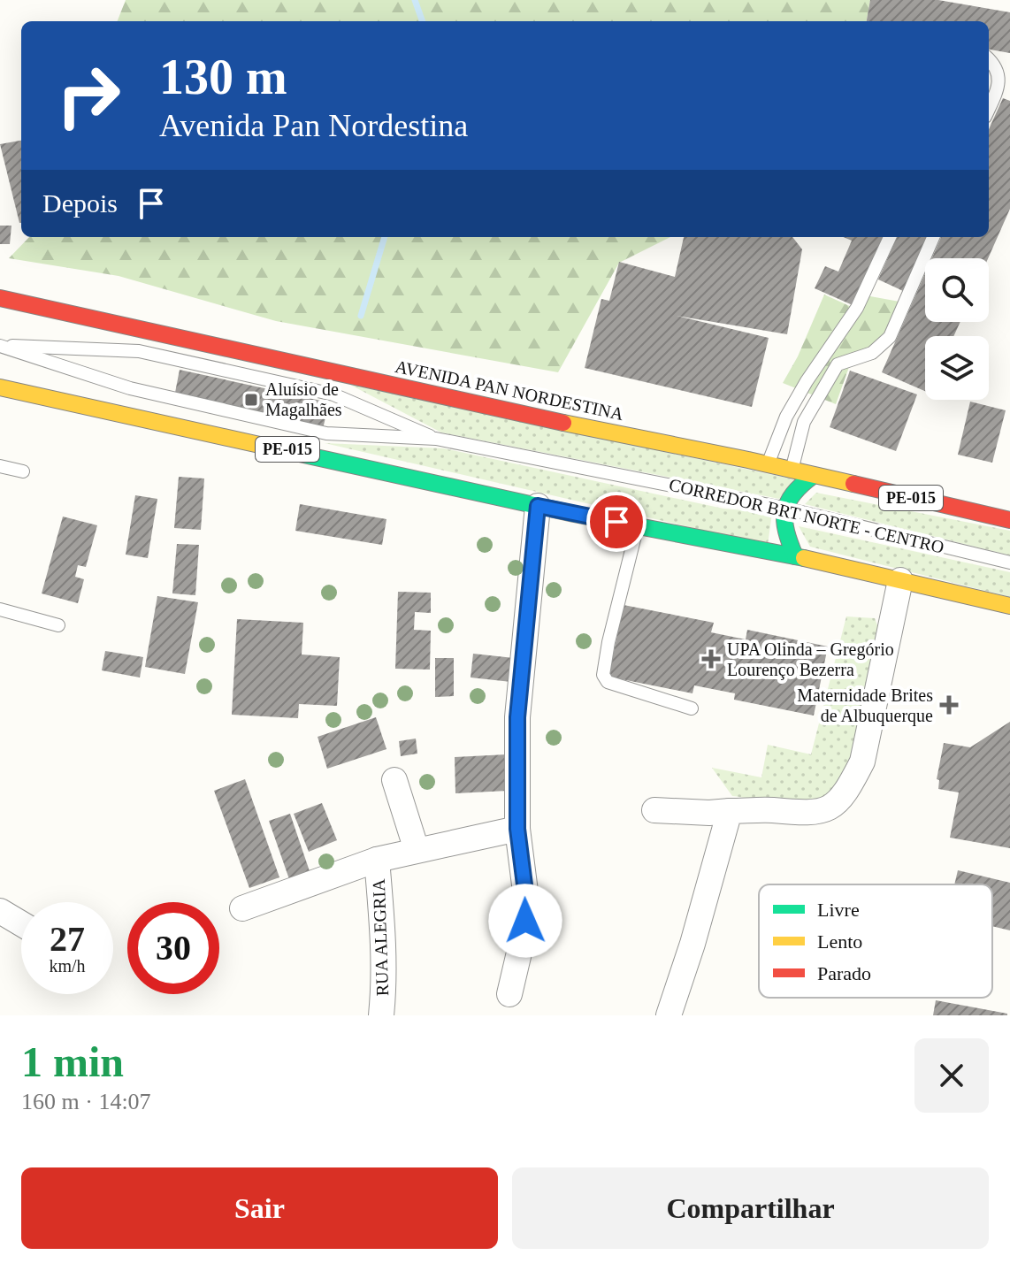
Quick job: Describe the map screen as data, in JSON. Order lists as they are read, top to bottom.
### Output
{
  "streets": {
    "highway": ["AVENIDA PAN NORDESTINA", "PE-015"],
    "street": ["RUA ALEGRIA"],
    "lane": ["CORREDOR BRT NORTE - CENTRO"]
  },
  "places": {
    "transit": ["Aluísio de Magalhães"],
    "health": ["UPA Olinda – Gregório Lourenço Bezerra", "Maternidade Brites de Albuquerque"]
  },
  "legend": ["Livre", "Lento", "Parado"],
  "page": {
    "turn": ["130 m", "Avenida Pan Nordestina"],
    "then": "Depois",
    "speed": "27 km/h",
    "limit": "30",
    "heading": ["1 min", "160 m · 14:07"],
    "buttons": ["Sair", "Compartilhar"]
  }
}
